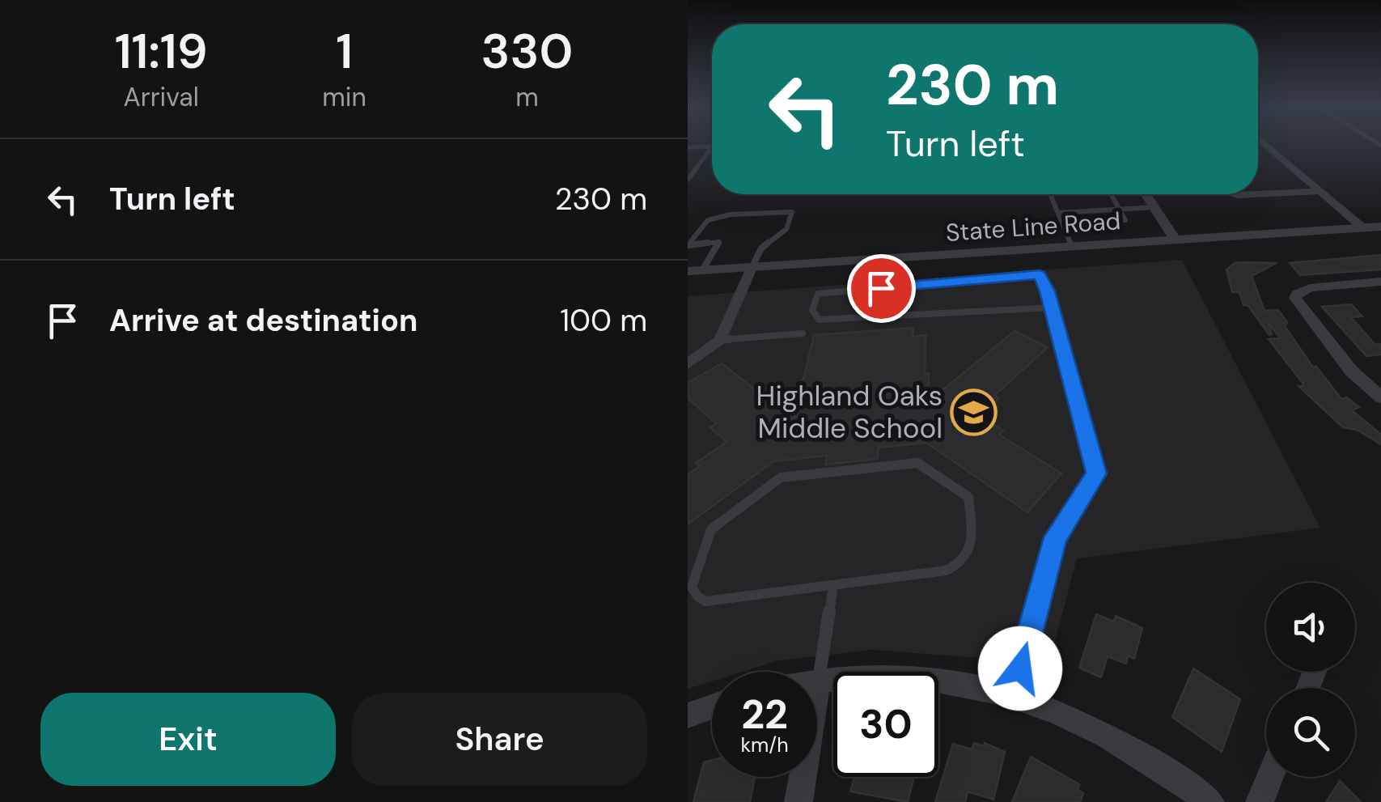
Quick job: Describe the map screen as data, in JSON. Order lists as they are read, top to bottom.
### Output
{
  "streets": {
    "street": ["State Line Road"]
  },
  "places": {
    "school or university": ["Highland Oaks Middle School"]
  },
  "page": {
    "eta": [
      "11:19",
      "Arrival",
      "1",
      "min",
      "330",
      "m"
    ],
    "turn": ["230 m", "Turn left"],
    "list": [
      {
        "name": "Turn left",
        "value": "230 m"
      },
      {
        "name": "Arrive at destination",
        "value": "100 m"
      }
    ],
    "speed": "22 km/h",
    "limit": "30",
    "buttons": ["Exit", "Share"]
  }
}
